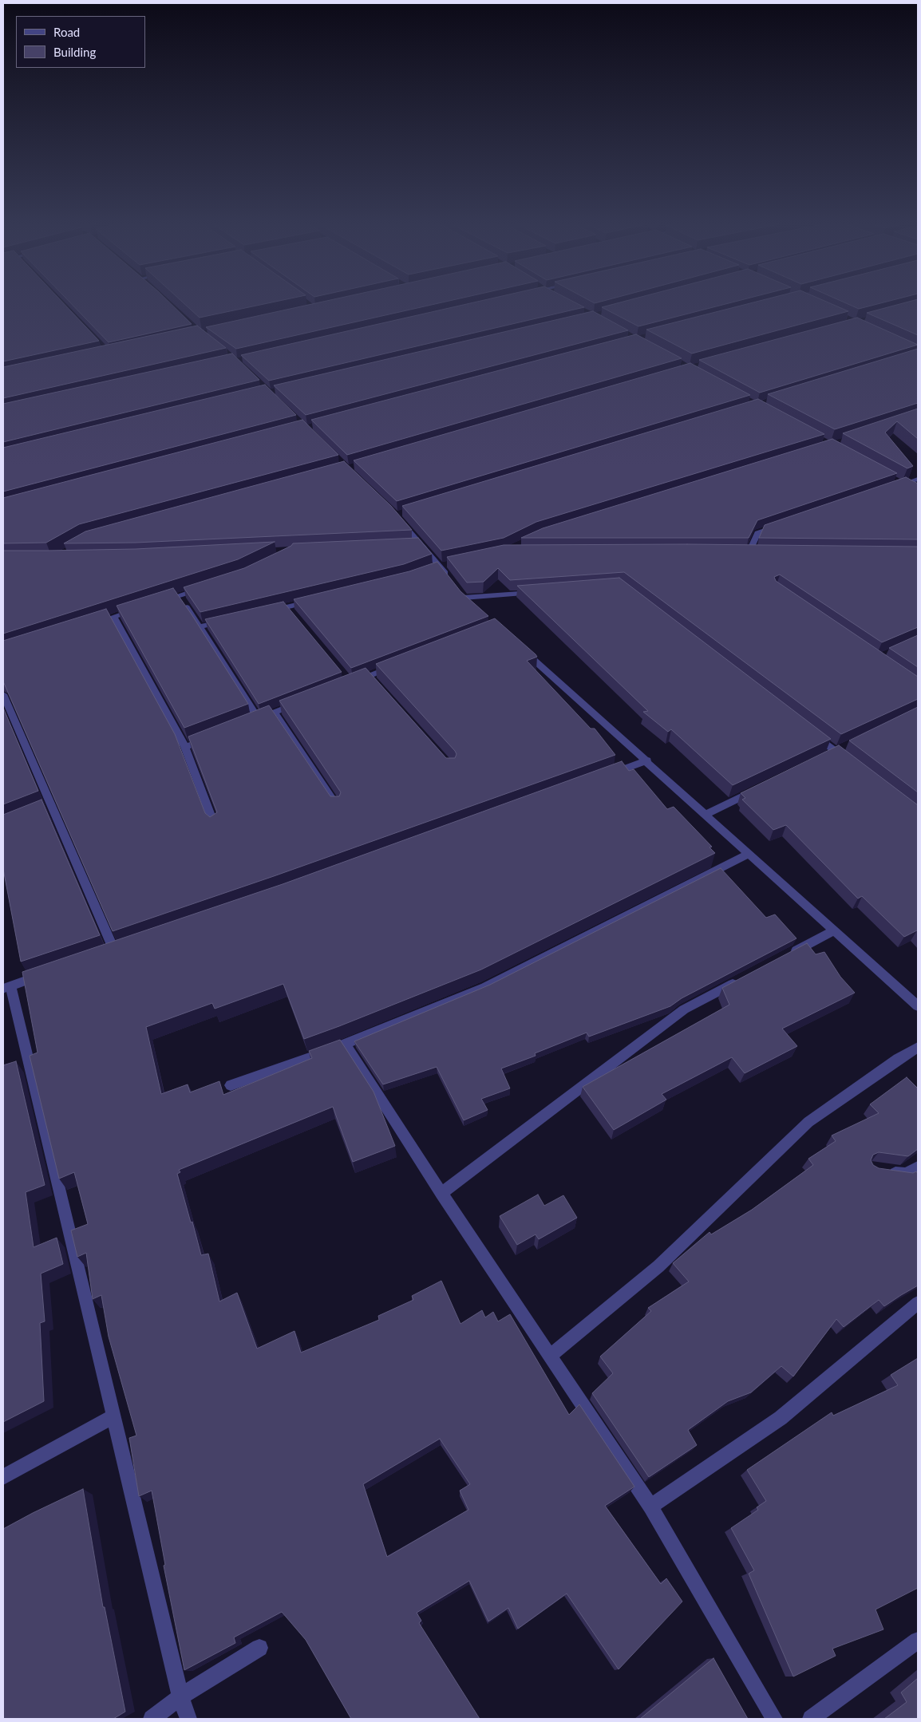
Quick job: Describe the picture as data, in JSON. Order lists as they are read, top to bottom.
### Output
{
  "legend": ["Road", "Building"]
}
